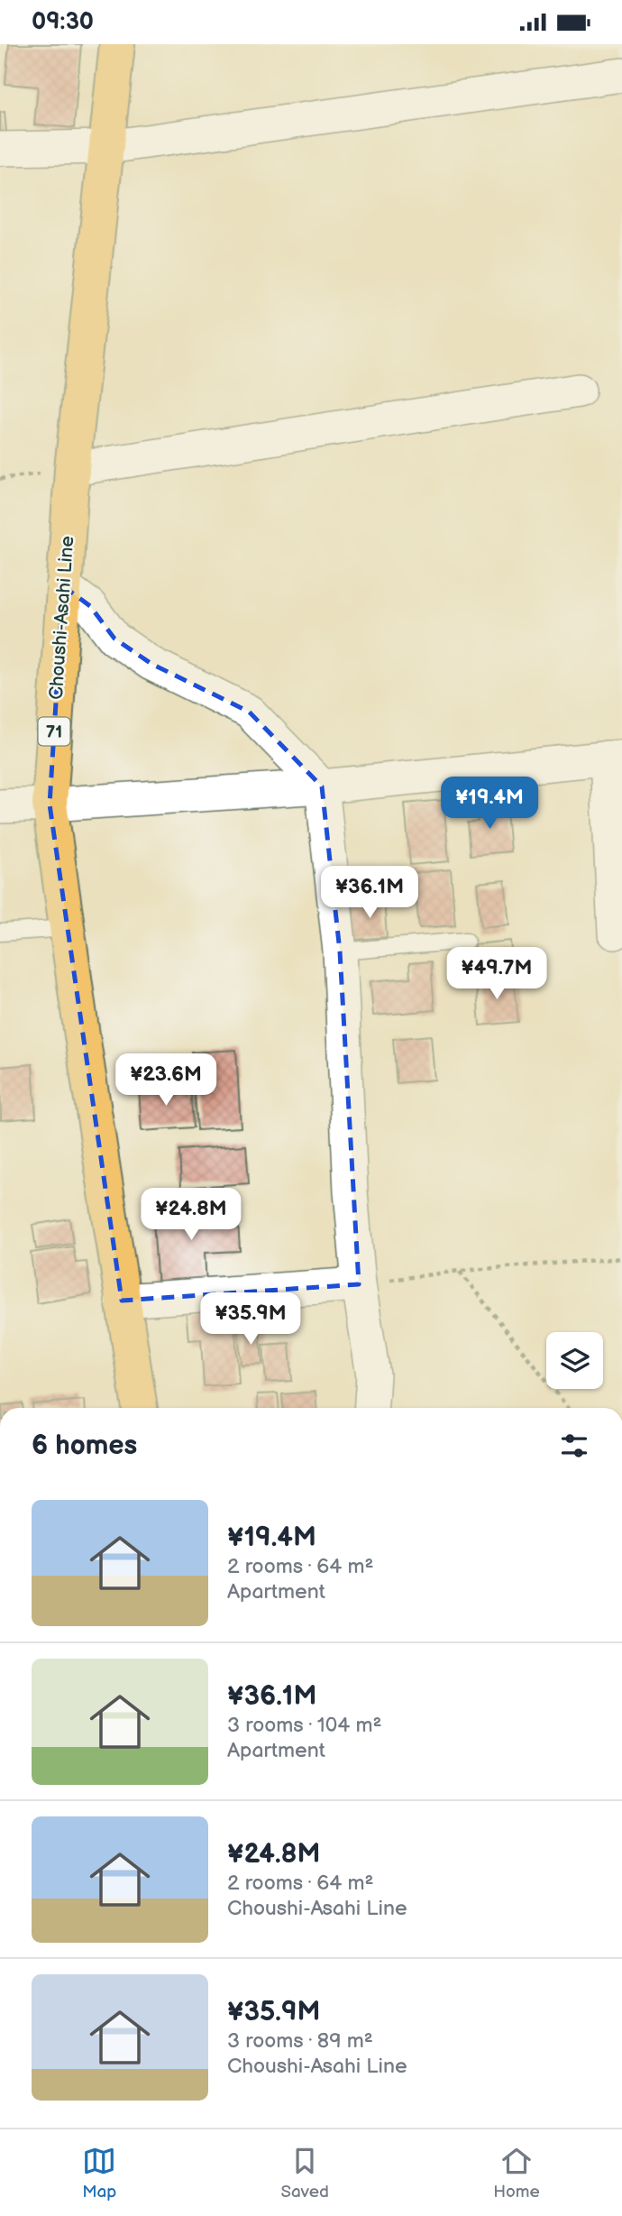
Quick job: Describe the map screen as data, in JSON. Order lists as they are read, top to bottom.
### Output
{
  "streets": {
    "main road": ["Choushi-Asahi Line", "71"]
  },
  "page": {
    "status": "09:30",
    "price": [
      "¥19.4M",
      "¥36.1M",
      "¥49.7M",
      "¥23.6M",
      "¥24.8M",
      "¥35.9M"
    ],
    "heading": "6 homes",
    "list": [
      {
        "name": "¥19.4M",
        "note": "2 rooms · 64 m² · Apartment"
      },
      {
        "name": "¥36.1M",
        "note": "3 rooms · 104 m² · Apartment"
      },
      {
        "name": "¥24.8M",
        "note": "2 rooms · 64 m² · Choushi-Asahi Line"
      },
      {
        "name": "¥35.9M",
        "note": "3 rooms · 89 m² · Choushi-Asahi Line"
      }
    ],
    "tabs": ["Map", "Saved", "Home"]
  }
}
